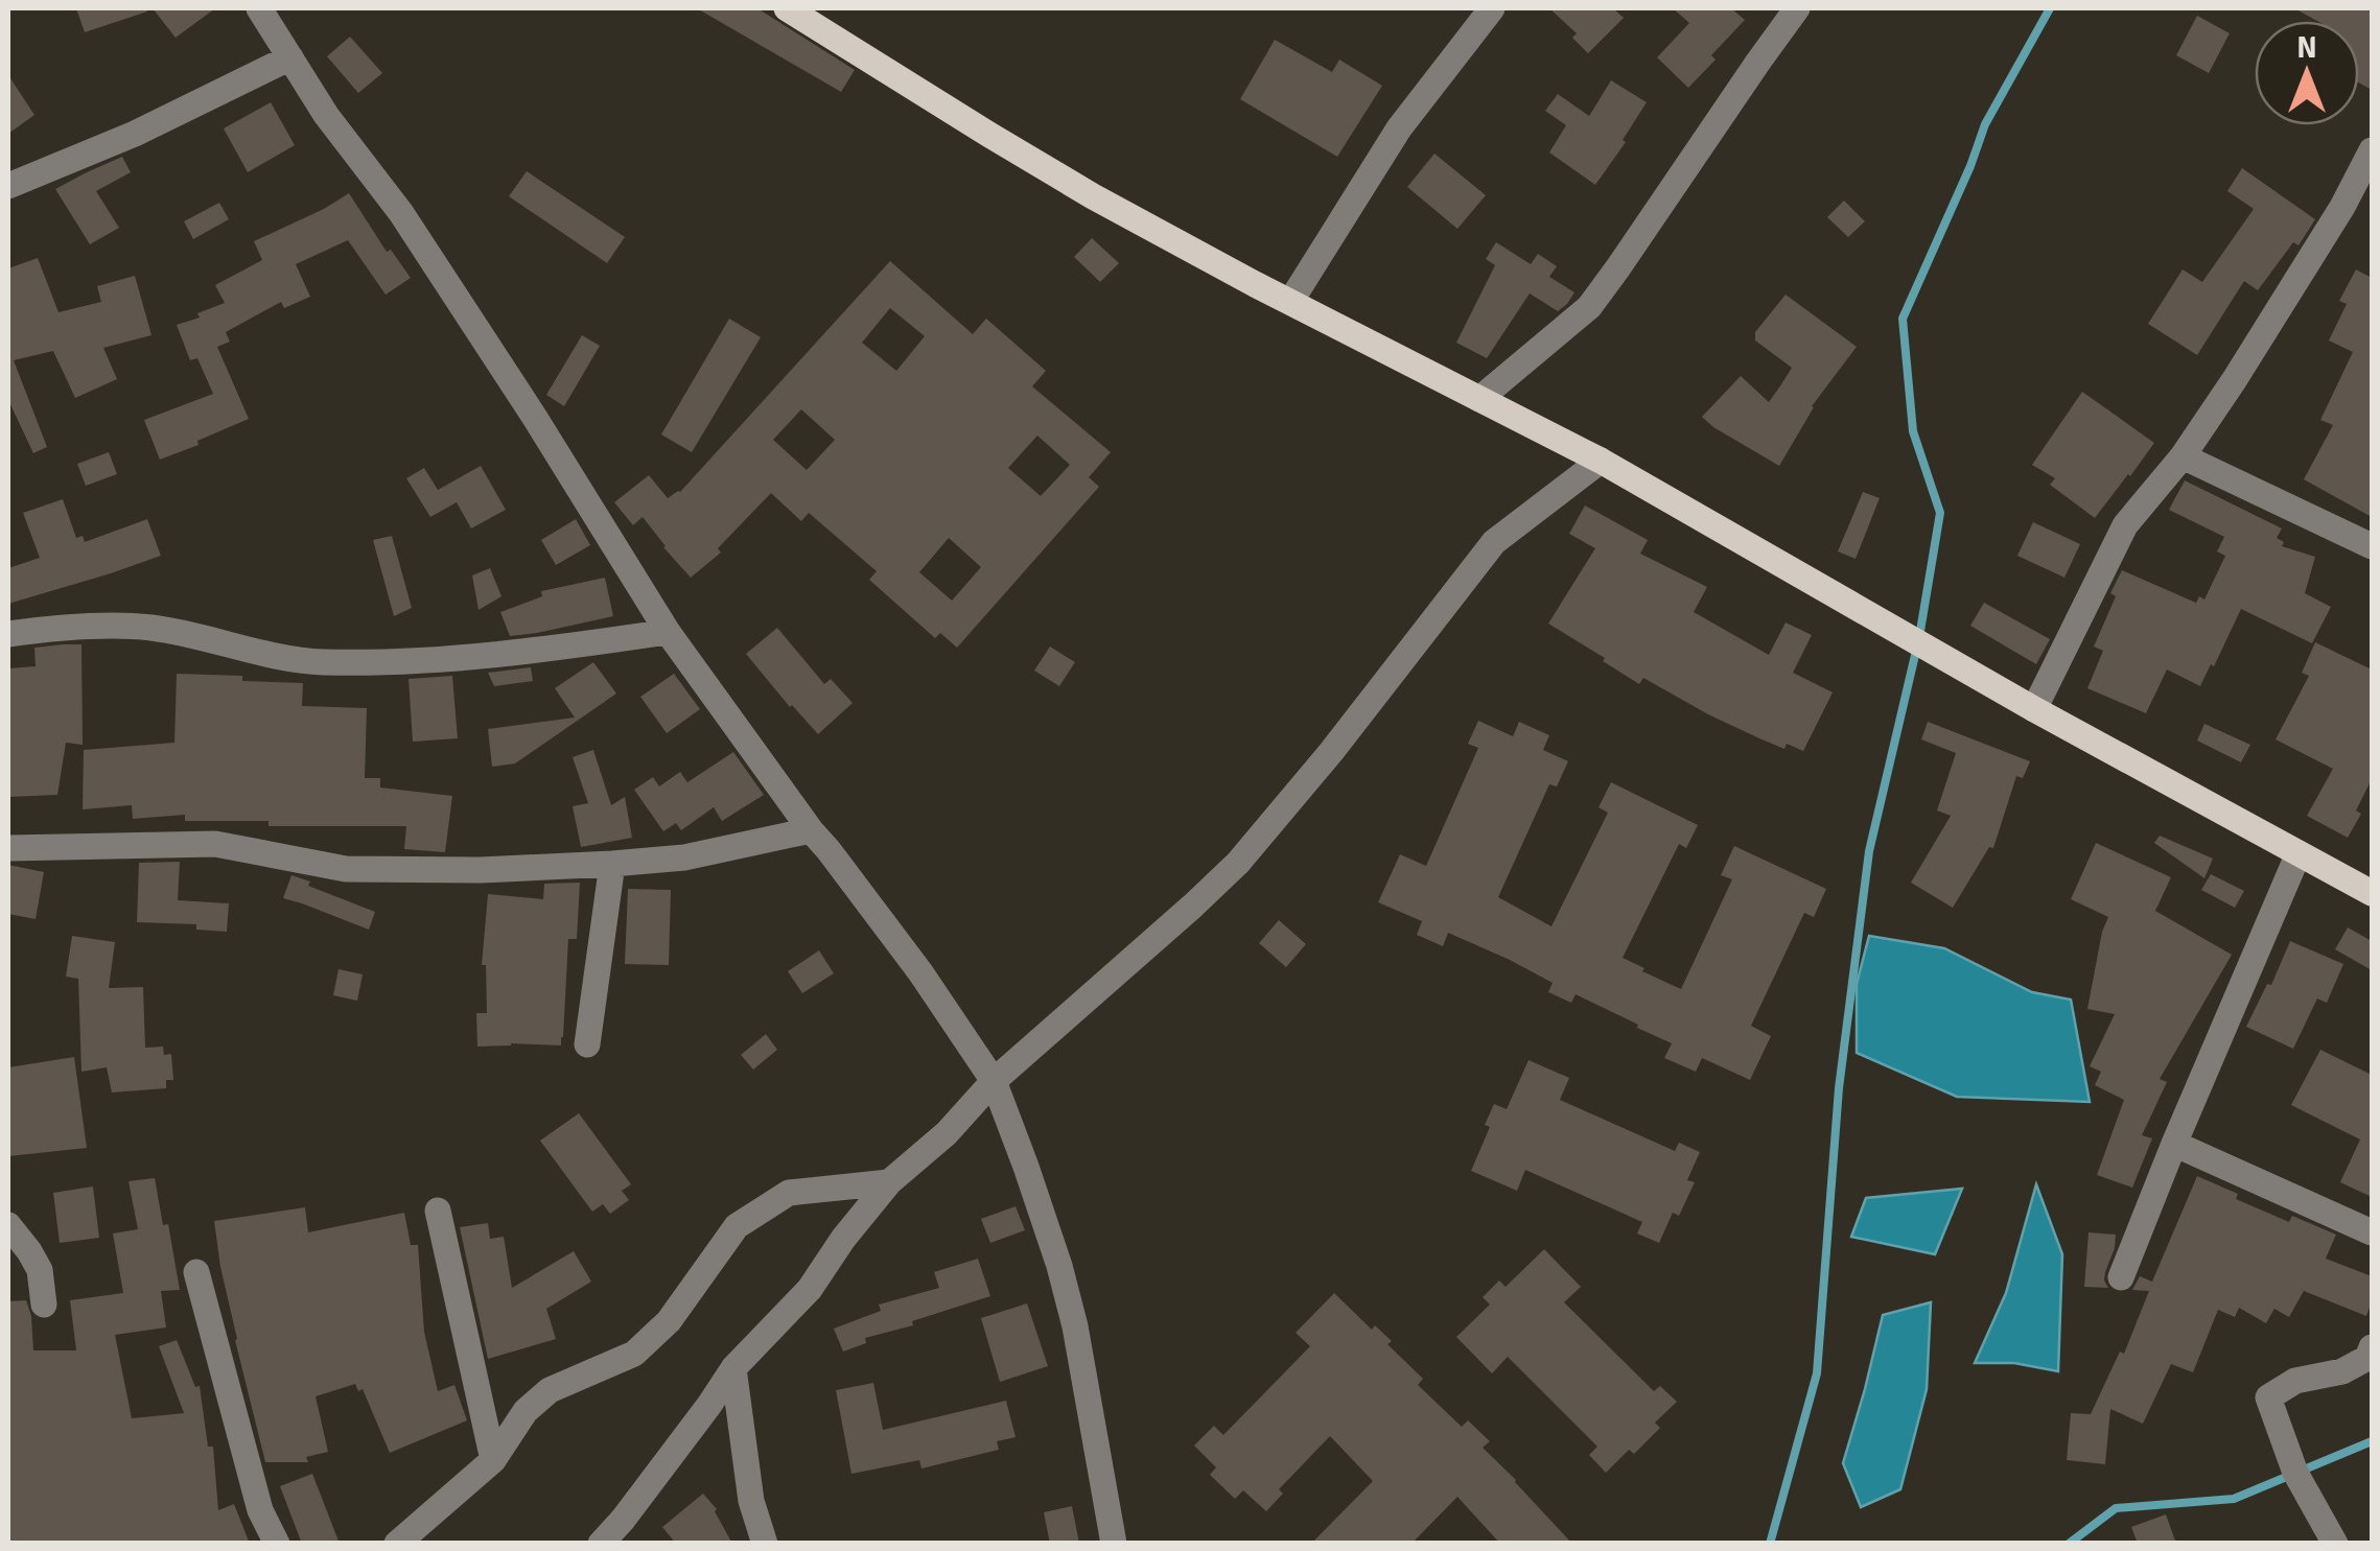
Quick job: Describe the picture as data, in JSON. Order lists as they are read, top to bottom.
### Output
{
  "north": "top"
}
